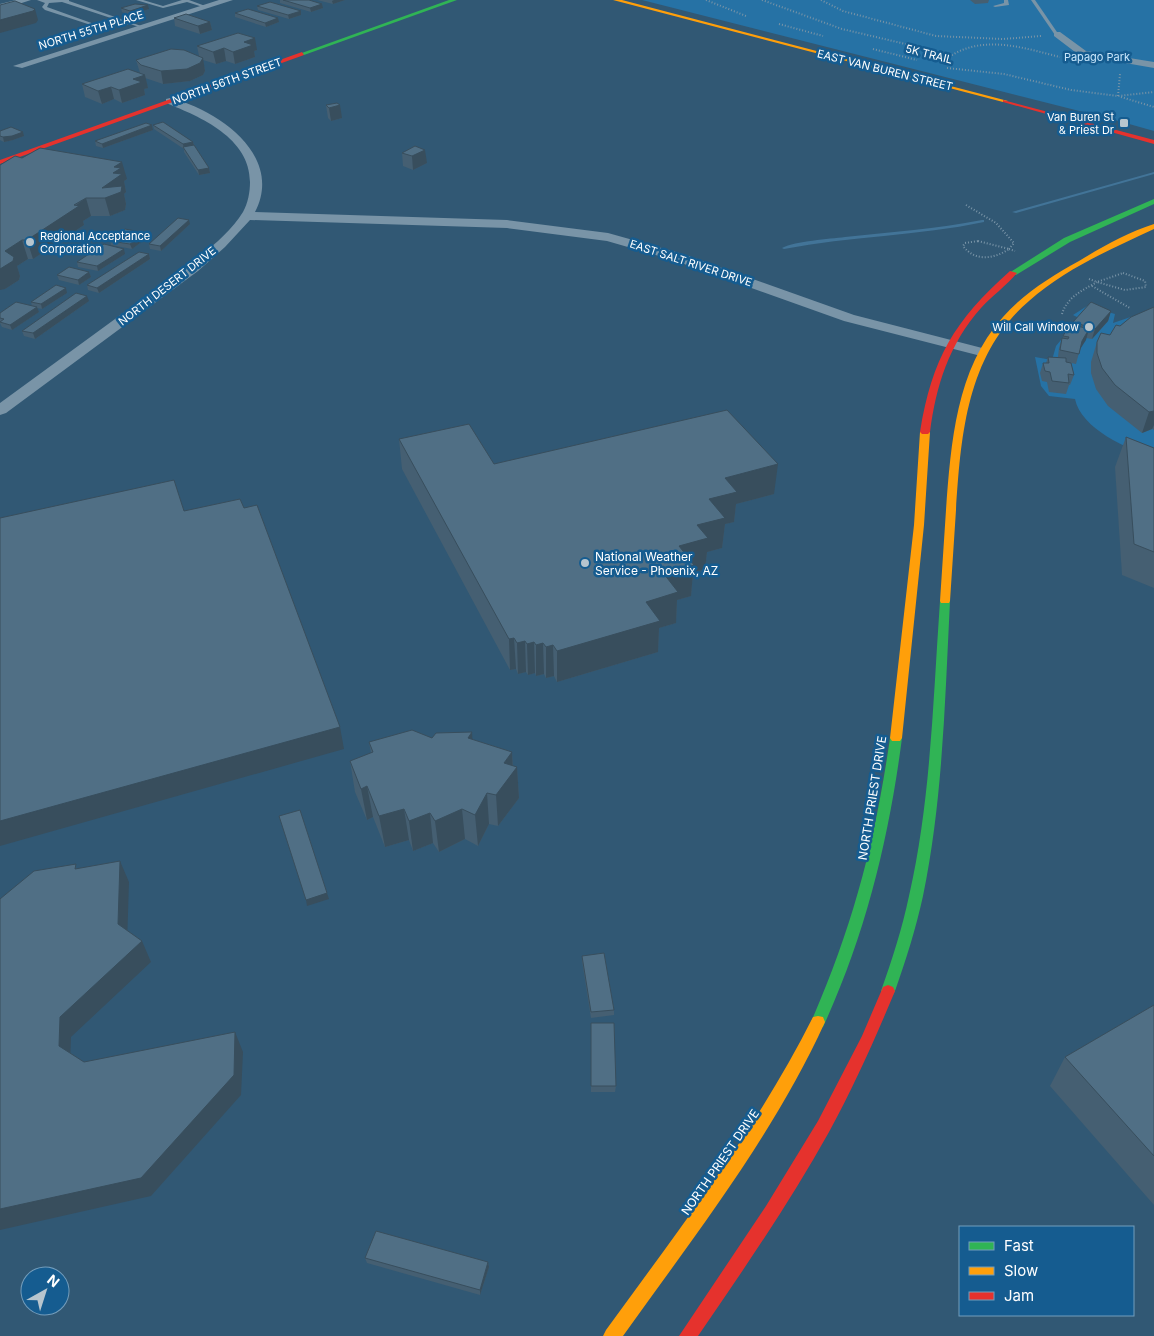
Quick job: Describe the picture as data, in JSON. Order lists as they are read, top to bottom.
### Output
{
  "streets": {
    "main road": ["EAST VAN BUREN STREET", "NORTH 56TH STREET", "NORTH PRIEST DRIVE"],
    "street": ["NORTH 55TH PLACE", "EAST SALT RIVER DRIVE", "NORTH DESERT DRIVE"],
    "path": ["5K TRAIL"]
  },
  "crossings": [
    ["NORTH 56TH STREET", "NORTH DESERT DRIVE"],
    ["EAST SALT RIVER DRIVE", "NORTH DESERT DRIVE"],
    ["EAST SALT RIVER DRIVE", "NORTH PRIEST DRIVE"]
  ],
  "parks": ["Papago Park"],
  "places": {
    "transit": ["Van Buren St & Priest Dr"],
    "other": ["Regional Acceptance Corporation", "Will Call Window", "National Weather Service - Phoenix, AZ"]
  },
  "legend": ["Fast", "Slow", "Jam"],
  "north": "top right"
}
